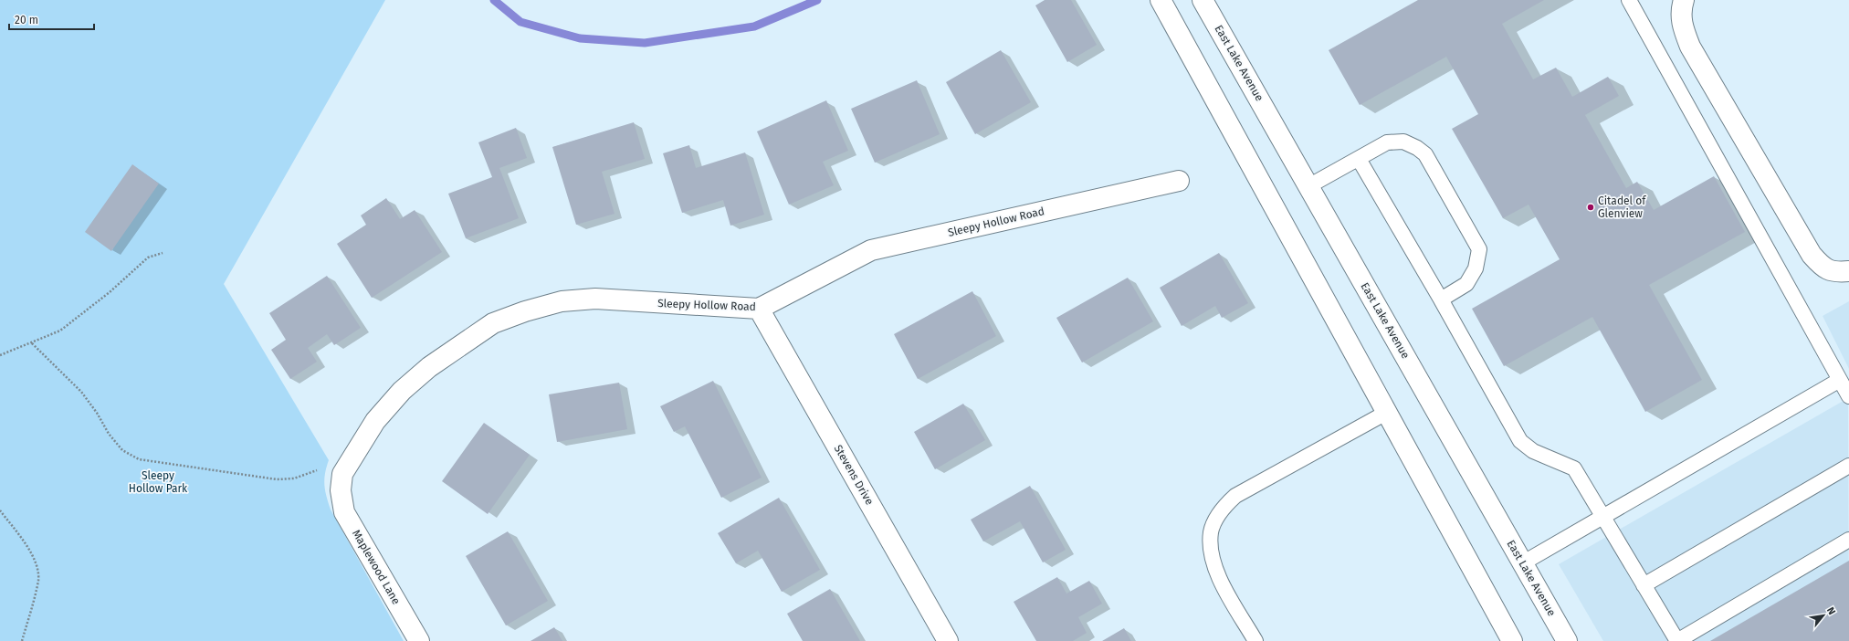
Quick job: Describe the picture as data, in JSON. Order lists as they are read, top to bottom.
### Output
{
  "streets": {
    "street": [
      "East Lake Avenue",
      "Sleepy Hollow Road",
      "Stevens Drive",
      "Maplewood Lane"
    ]
  },
  "crossings": [
    ["Sleepy Hollow Road", "Stevens Drive"],
    ["Sleepy Hollow Road", "Maplewood Lane"]
  ],
  "parks": ["Sleepy Hollow Park"],
  "places": ["Citadel of Glenview"],
  "scale_bar": "20 m",
  "north": "top right"
}
